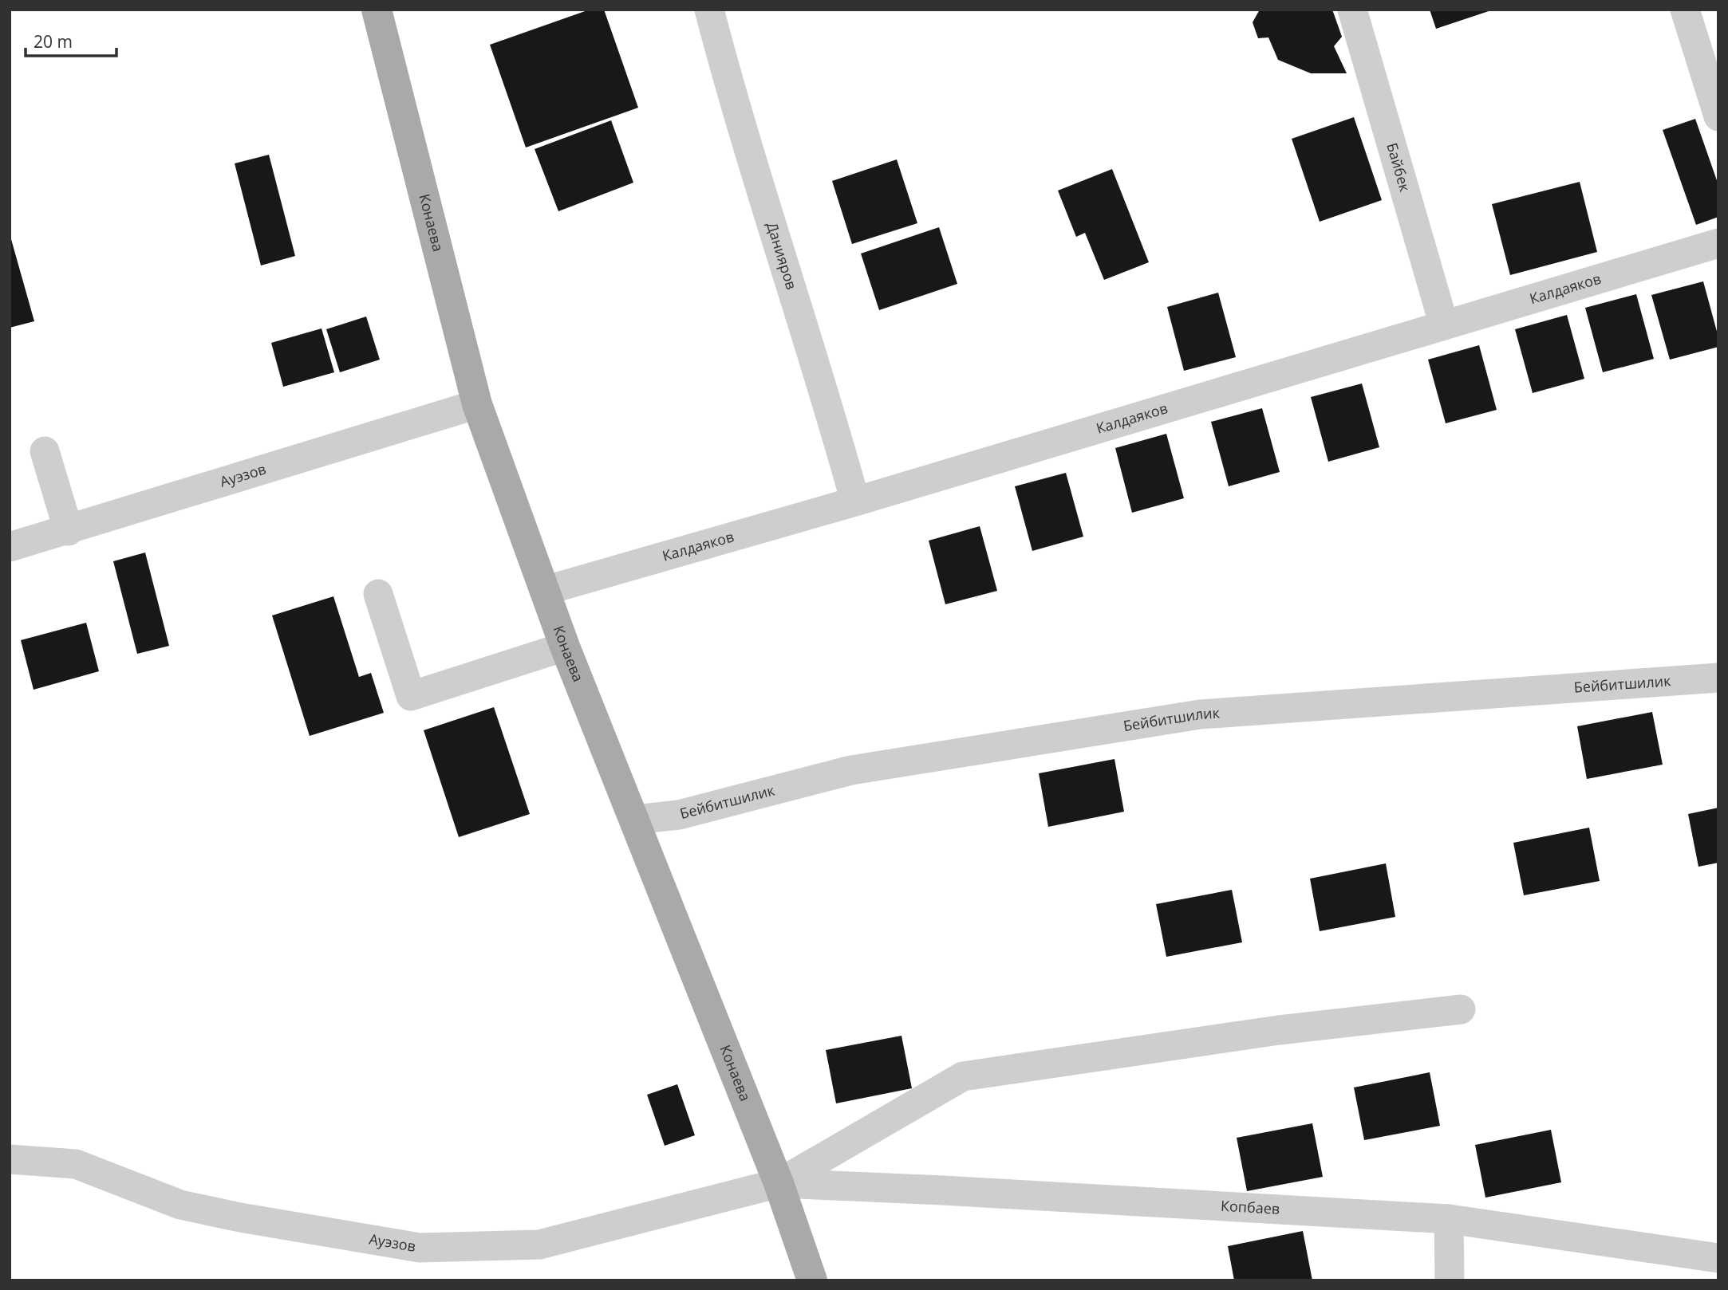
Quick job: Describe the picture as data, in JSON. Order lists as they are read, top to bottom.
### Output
{
  "streets": {
    "main road": ["Конаева"],
    "street": [
      "Байбек",
      "Данияров",
      "Калдаяков",
      "Ауэзов",
      "Бейбитшилик",
      "Копбаев"
    ]
  },
  "crossings": [
    ["Байбек", "Калдаяков"],
    ["Конаева", "Калдаяков"],
    ["Конаева", "Ауэзов"],
    ["Конаева", "Бейбитшилик"],
    ["Конаева", "Копбаев"],
    ["Данияров", "Калдаяков"],
    ["Ауэзов", "Копбаев"]
  ],
  "scale_bar": "20 m"
}
